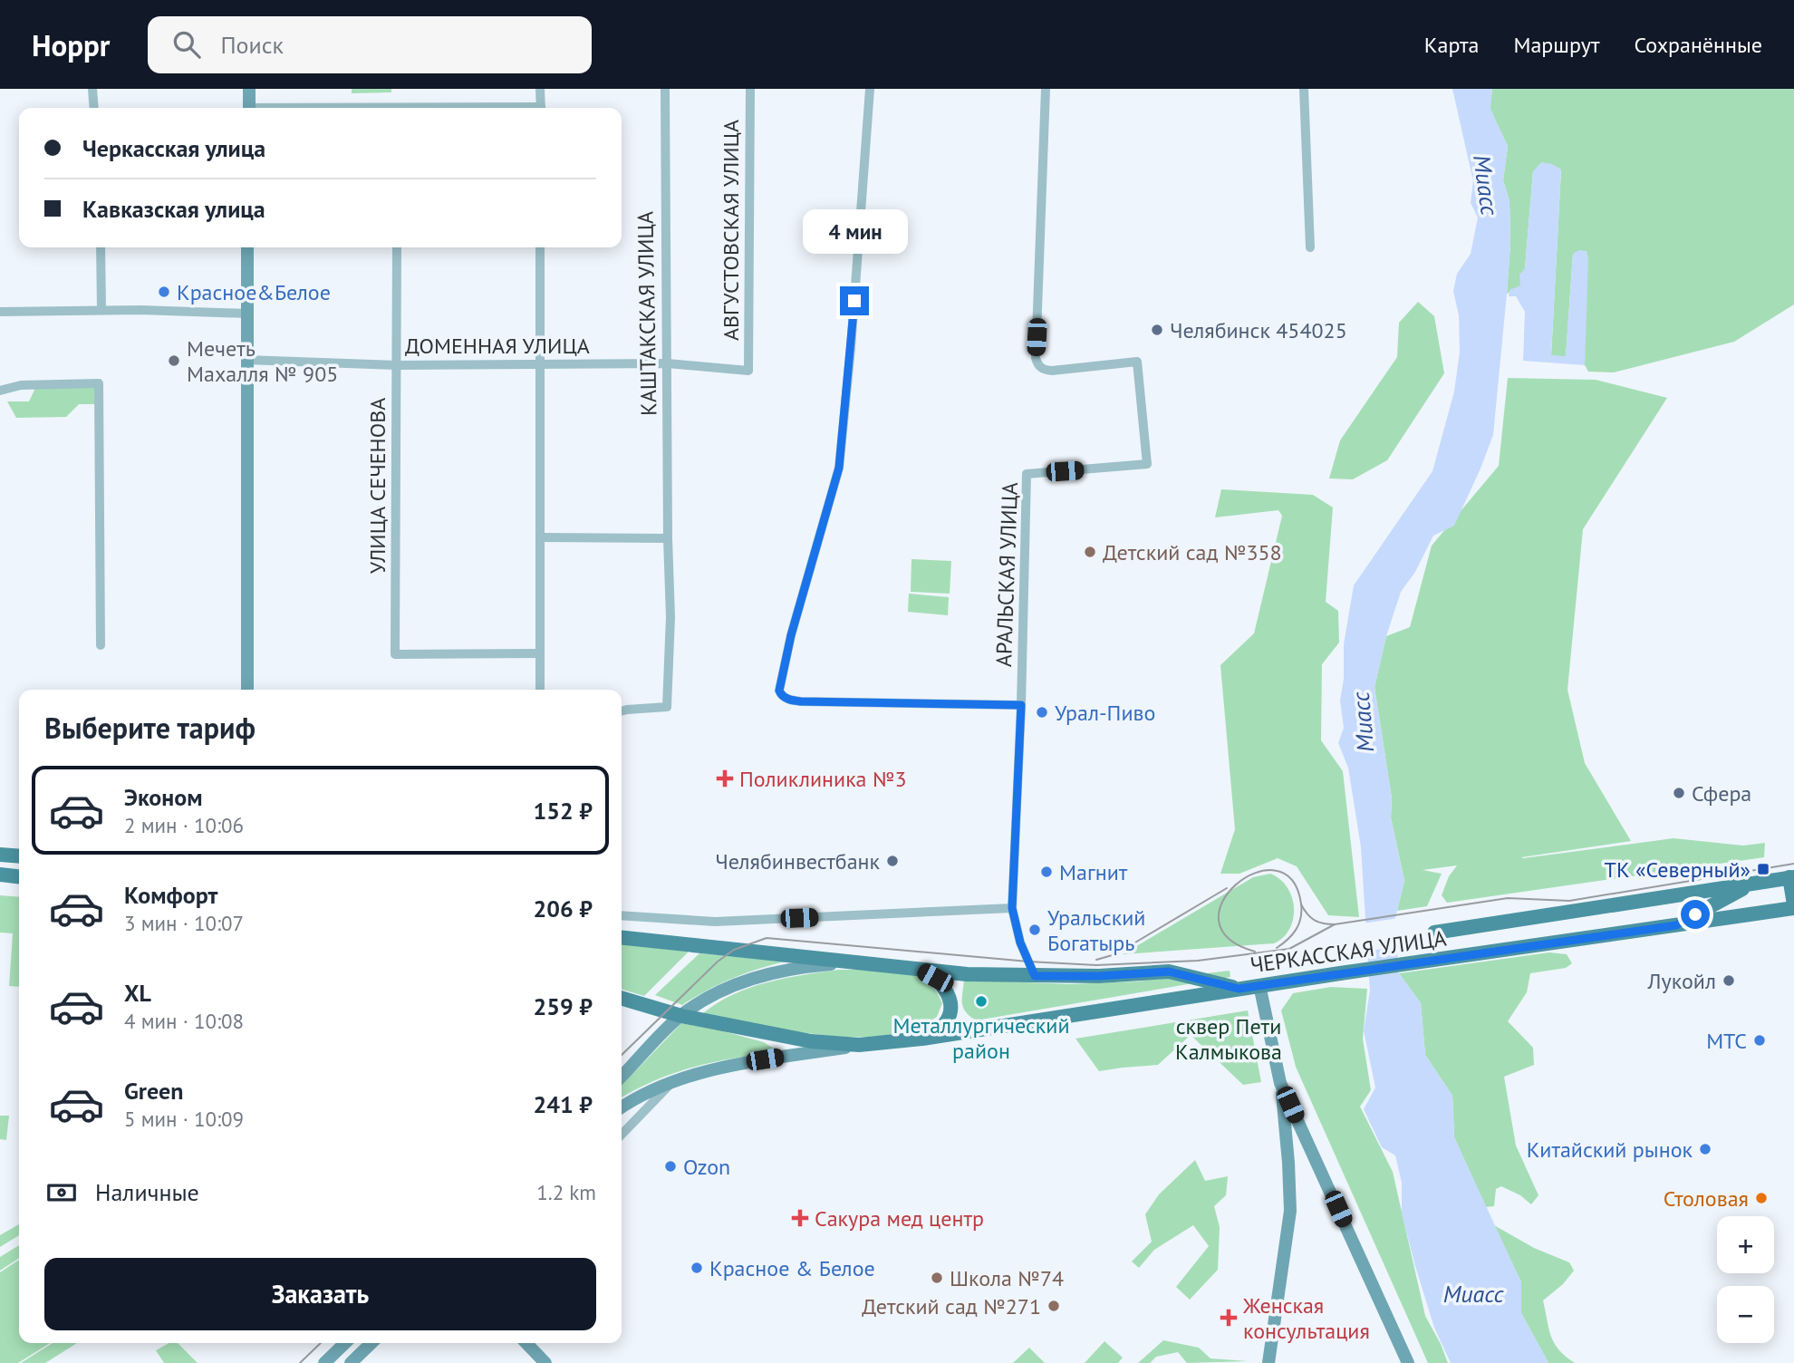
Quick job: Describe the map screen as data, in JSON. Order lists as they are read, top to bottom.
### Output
{
  "streets": {
    "main road": ["ЧЕРКАССКАЯ УЛИЦА"],
    "street": [
      "АВГУСТОВСКАЯ УЛИЦА",
      "КАШТАКСКАЯ УЛИЦА",
      "ДОМЕННАЯ УЛИЦА",
      "УЛИЦА СЕЧЕНОВА",
      "АРАЛЬСКАЯ УЛИЦА"
    ]
  },
  "crossings": [
    ["АВГУСТОВСКАЯ УЛИЦА", "ДОМЕННАЯ УЛИЦА"],
    ["КАШТАКСКАЯ УЛИЦА", "ДОМЕННАЯ УЛИЦА"],
    ["ДОМЕННАЯ УЛИЦА", "УЛИЦА СЕЧЕНОВА"]
  ],
  "water": ["Миасс"],
  "parks": ["сквер Пети Калмыкова"],
  "places": {
    "other": [
      "Красное&Белое",
      "Челябинск 454025",
      "Мечеть Махалля № 905",
      "Детский сад №358",
      "Урал-Пиво",
      "Сфера",
      "Челябинвестбанк",
      "Магнит",
      "Уральский Богатырь",
      "Лукойл",
      "Металлургический район",
      "МТС",
      "Китайский рынок",
      "Ozon",
      "Столовая",
      "Красное & Белое",
      "Школа №74",
      "Детский сад №271"
    ],
    "health": ["Поликлиника №3", "Сакура мед центр", "Женская консультация"],
    "transit": ["ТК «Северный»"]
  },
  "page": {
    "header": "Hoppr",
    "search": "Поиск",
    "nav": ["Карта", "Маршрут", "Сохранённые"],
    "banner": ["Черкасская улица", "Кавказская улица"],
    "bubble": "4 мин",
    "heading": "Выберите тариф",
    "list": [
      {
        "name": "Эконом",
        "note": "2 мин · 10:06",
        "value": "152 ₽"
      },
      {
        "name": "Комфорт",
        "note": "3 мин · 10:07",
        "value": "206 ₽"
      },
      {
        "name": "XL",
        "note": "4 мин · 10:08",
        "value": "259 ₽"
      },
      {
        "name": "Green",
        "note": "5 мин · 10:09",
        "value": "241 ₽"
      }
    ],
    "pay": ["Наличные", "1.2 km"],
    "map_buttons": ["+", "−"],
    "buttons": "Заказать"
  }
}
